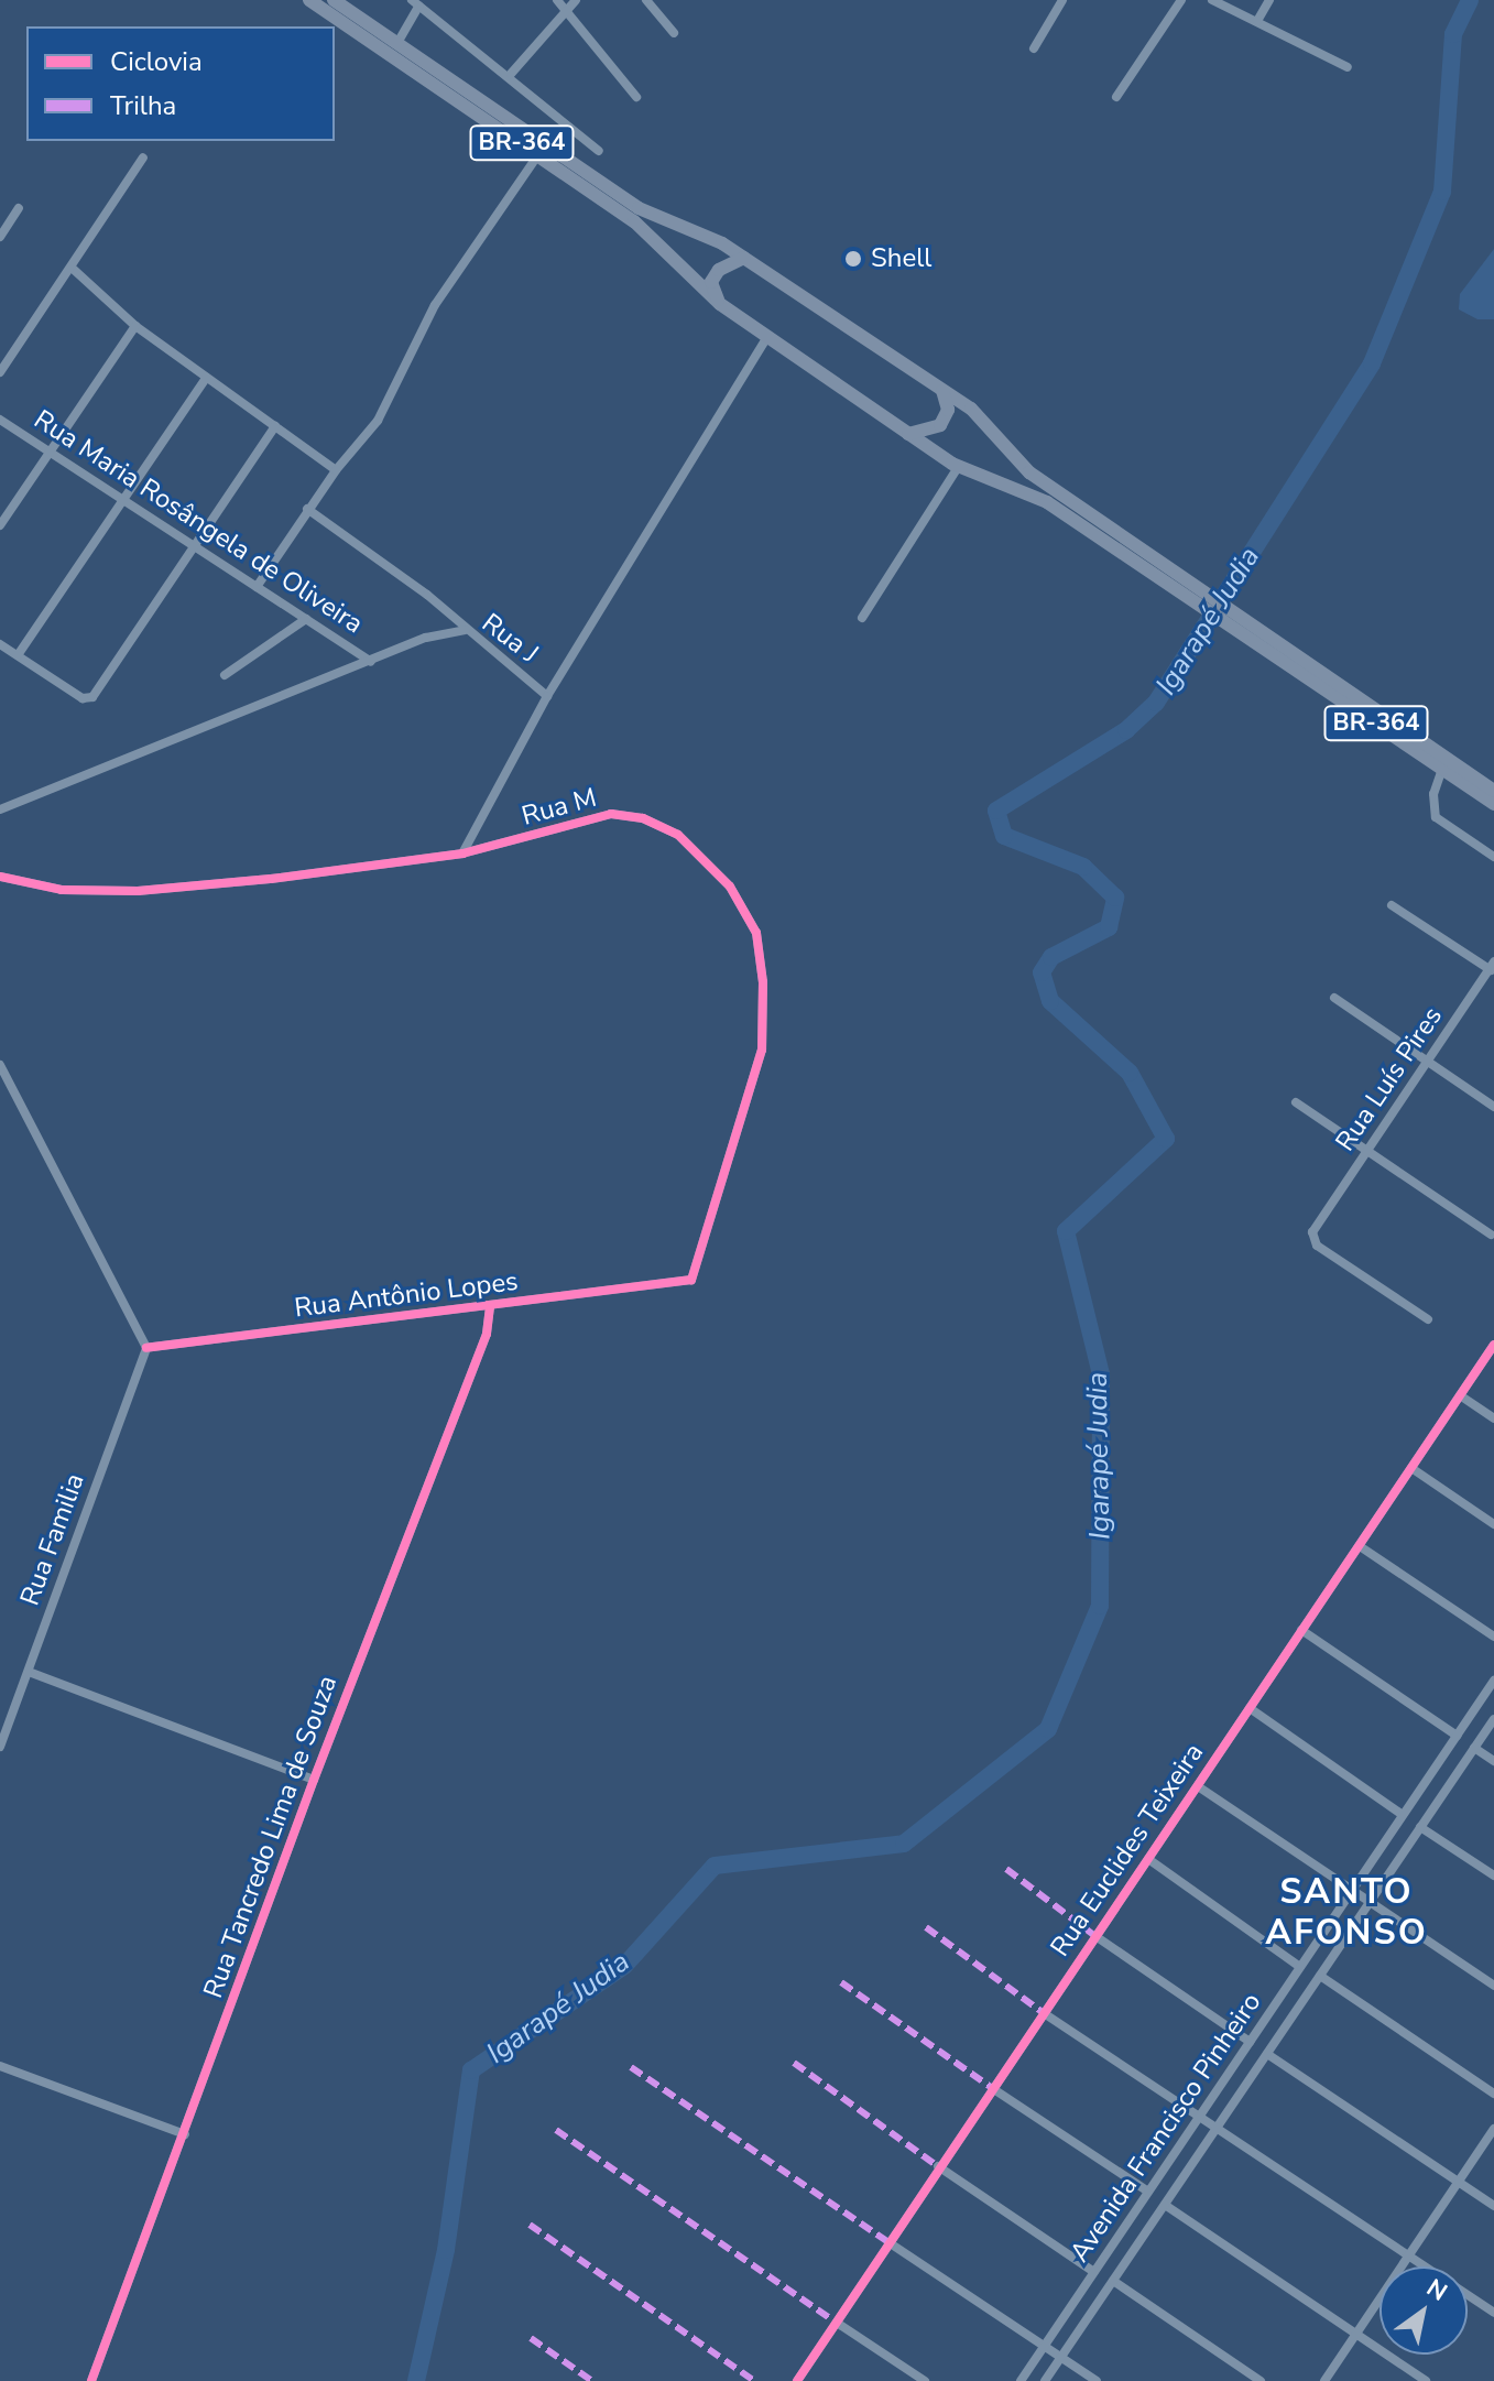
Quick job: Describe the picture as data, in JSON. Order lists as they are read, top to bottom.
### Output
{
  "streets": {
    "highway": ["BR-364"],
    "street": [
      "Rua Maria Rosângela de Oliveira",
      "Rua J",
      "Rua M",
      "Rua Luís Pires",
      "Rua Antônio Lopes",
      "Rua Familia",
      "Rua Tancredo Lima de Souza",
      "Rua Euclides Teixeira",
      "Avenida Francisco Pinheiro"
    ]
  },
  "crossings": [
    ["BR-364", "Rua J"],
    ["Rua Maria Rosângela de Oliveira", "Rua J"],
    ["Rua M", "Rua Antônio Lopes"],
    ["Rua Antônio Lopes", "Rua Familia"],
    ["Rua Antônio Lopes", "Rua Tancredo Lima de Souza"]
  ],
  "districts": ["SANTO AFONSO"],
  "water": ["Igarapé Judia"],
  "places": ["Shell"],
  "legend": ["Ciclovia", "Trilha"],
  "north": "top right"
}
